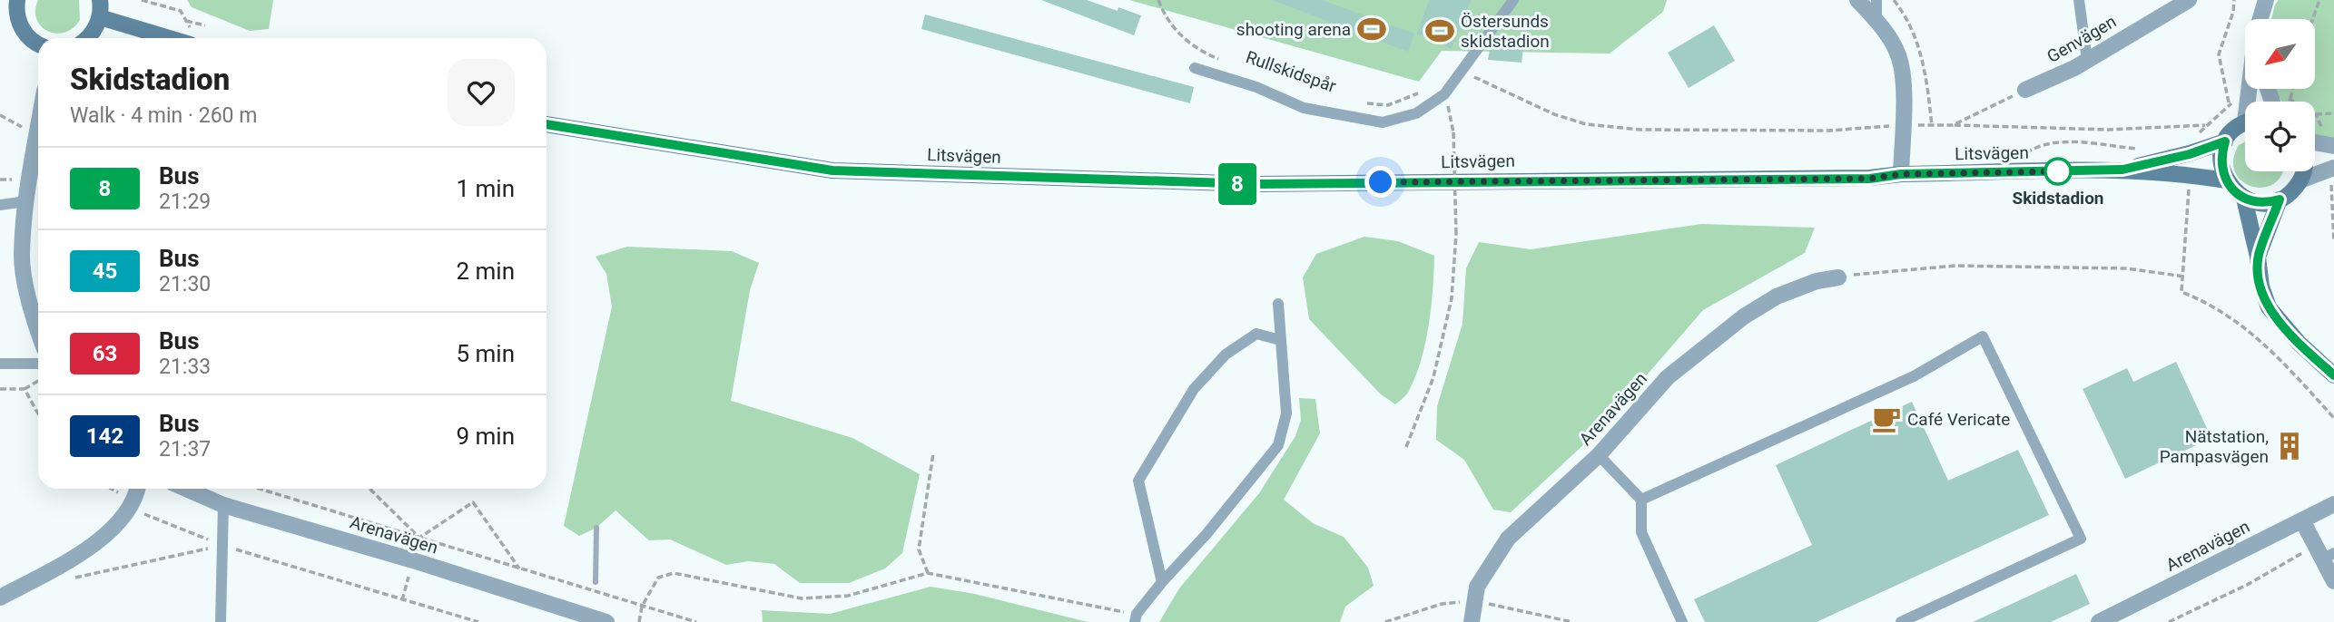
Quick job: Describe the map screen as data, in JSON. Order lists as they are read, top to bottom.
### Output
{
  "streets": {
    "main road": ["Litsvägen"],
    "street": ["Genvägen", "Arenavägen"],
    "path": ["Rullskidspår"]
  },
  "places": {
    "sports": ["shooting arena", "Östersunds skidstadion"],
    "other": ["Skidstadion"],
    "cafe": ["Café Vericate"],
    "building": ["Nätstation, Pampasvägen"]
  },
  "lines": ["bus line 8"],
  "north": "bottom left",
  "page": {
    "on_map": "8",
    "heading": ["Skidstadion", "Walk · 4 min · 260 m"],
    "list": [
      {
        "mark": "8",
        "name": "Bus",
        "note": "21:29",
        "value": "1 min"
      },
      {
        "mark": "45",
        "name": "Bus",
        "note": "21:30",
        "value": "2 min"
      },
      {
        "mark": "63",
        "name": "Bus",
        "note": "21:33",
        "value": "5 min"
      },
      {
        "mark": "142",
        "name": "Bus",
        "note": "21:37",
        "value": "9 min"
      }
    ]
  }
}
